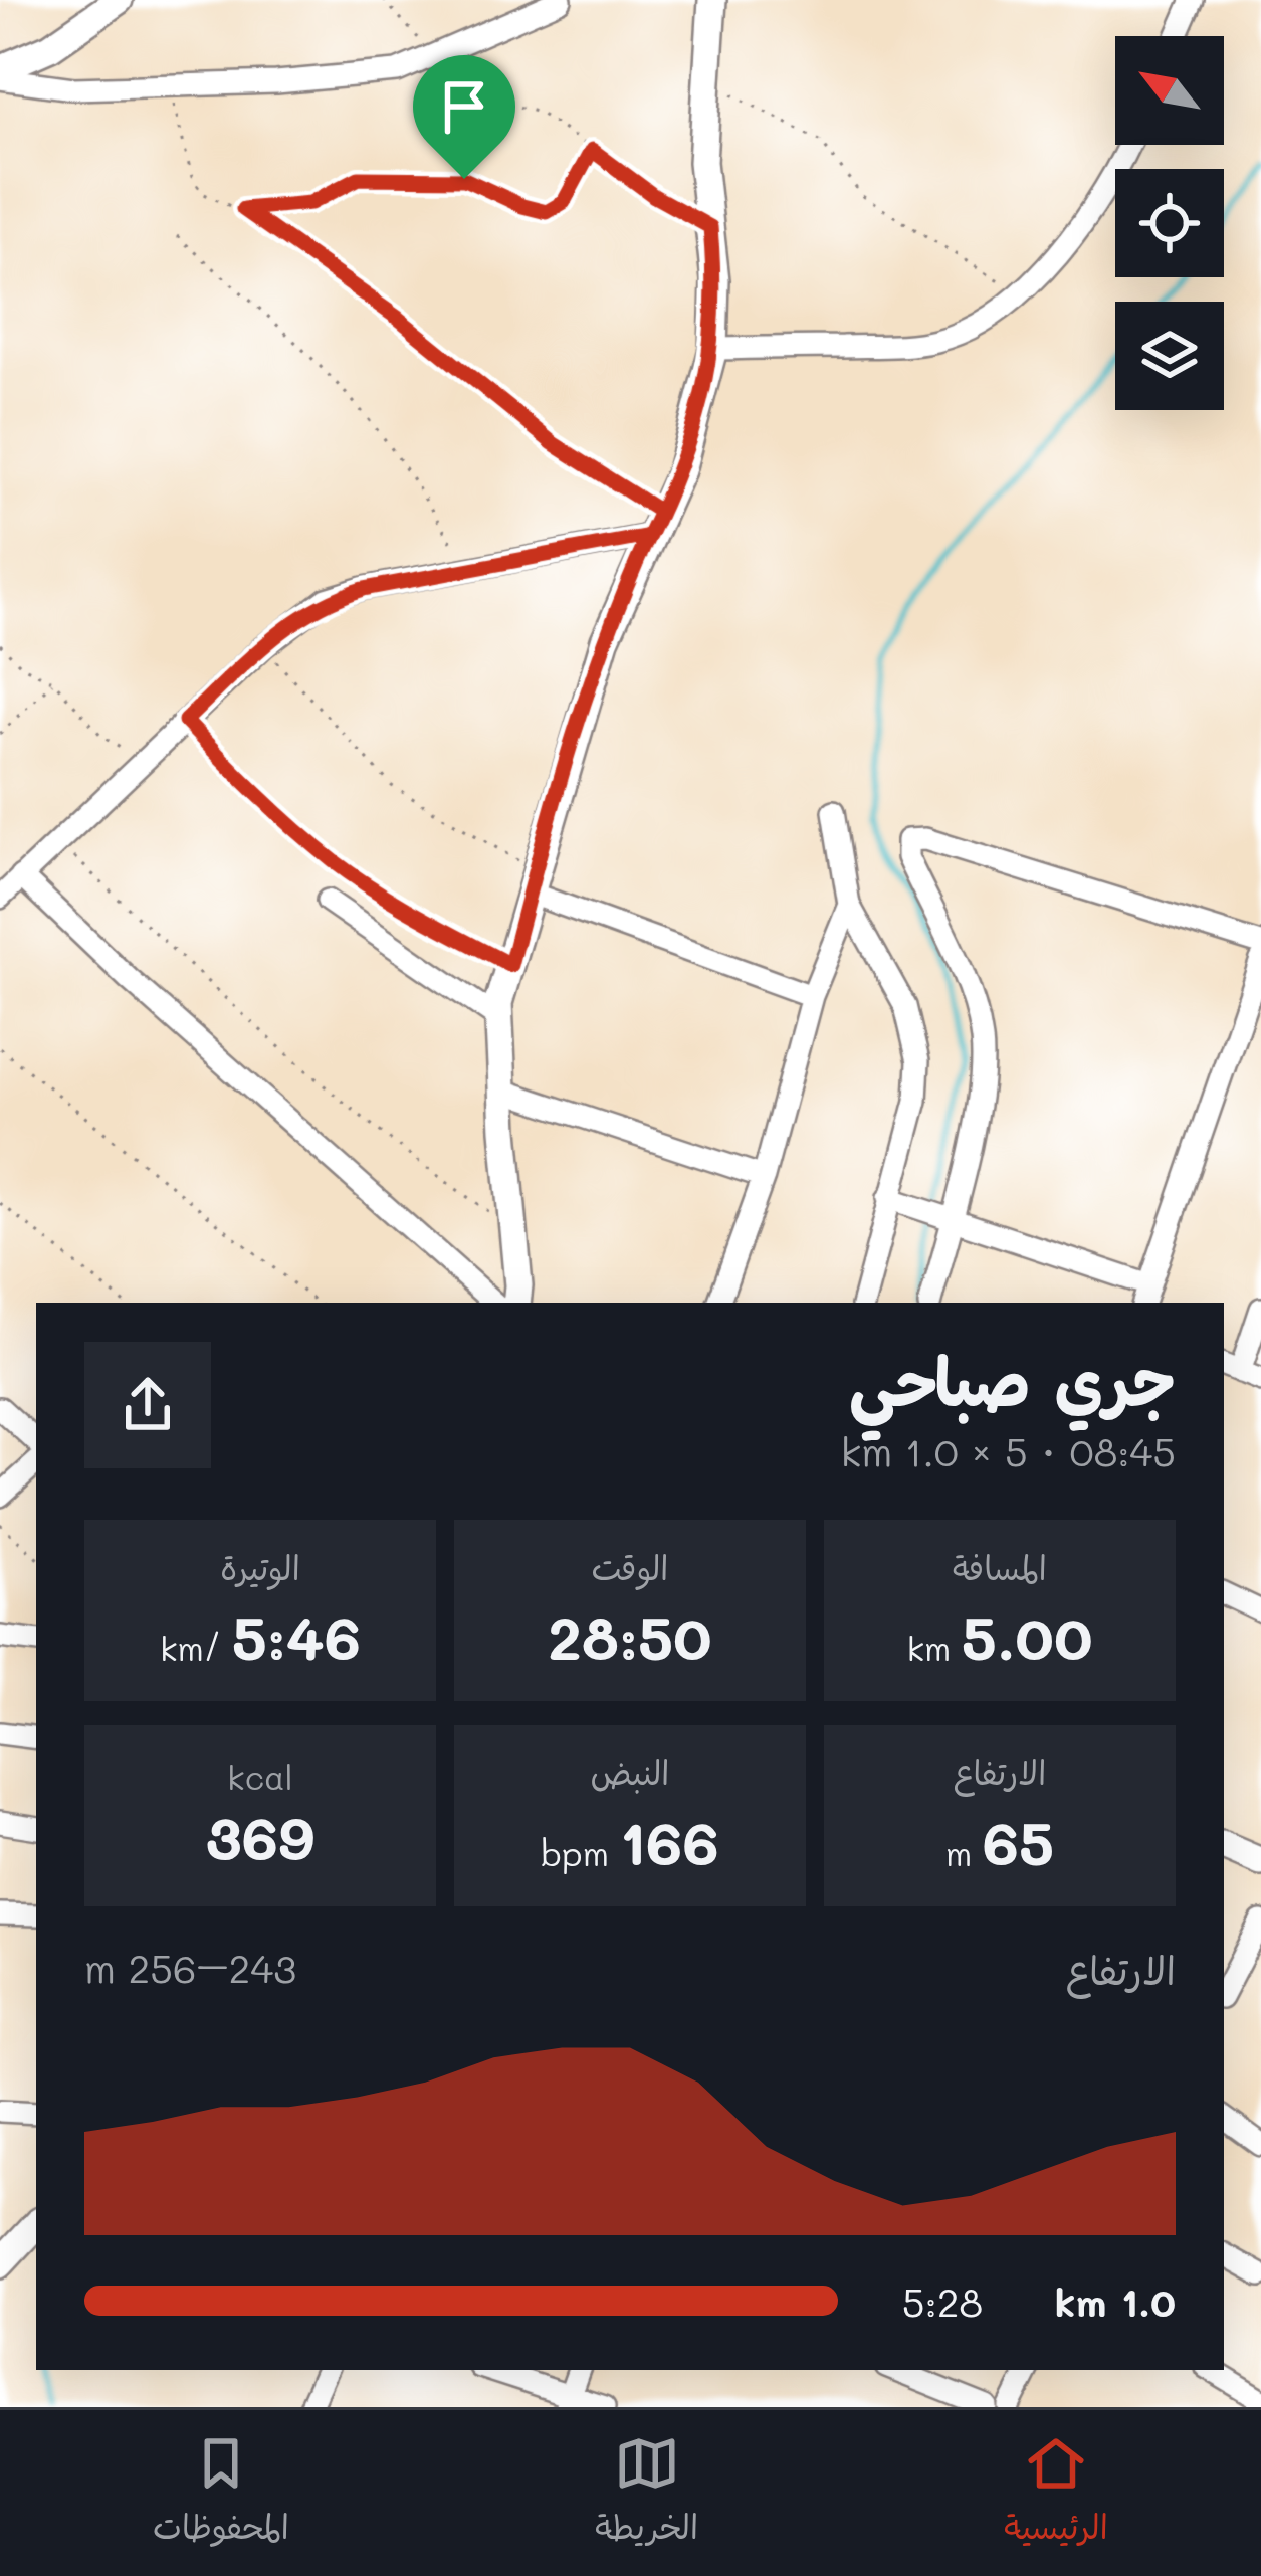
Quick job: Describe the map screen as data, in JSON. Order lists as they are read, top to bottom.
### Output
{
  "north": "top left",
  "page": {
    "heading": ["جري صباحي", "08:45 · 5 × 1.0 km"],
    "stats": [
      ["المسافة", "5.00 km"],
      ["الوقت", "28:50"],
      ["الوتيرة", "5:46 /km"],
      ["الارتفاع", "65 m"],
      ["النبض", "166 bpm"],
      ["kcal", "369"]
    ],
    "chart": ["الارتفاع", "243–256 m"],
    "list": [
      {
        "name": "1.0 km",
        "note": "5:28"
      }
    ],
    "tabs": ["الرئيسية", "الخريطة", "المحفوظات"]
  }
}
